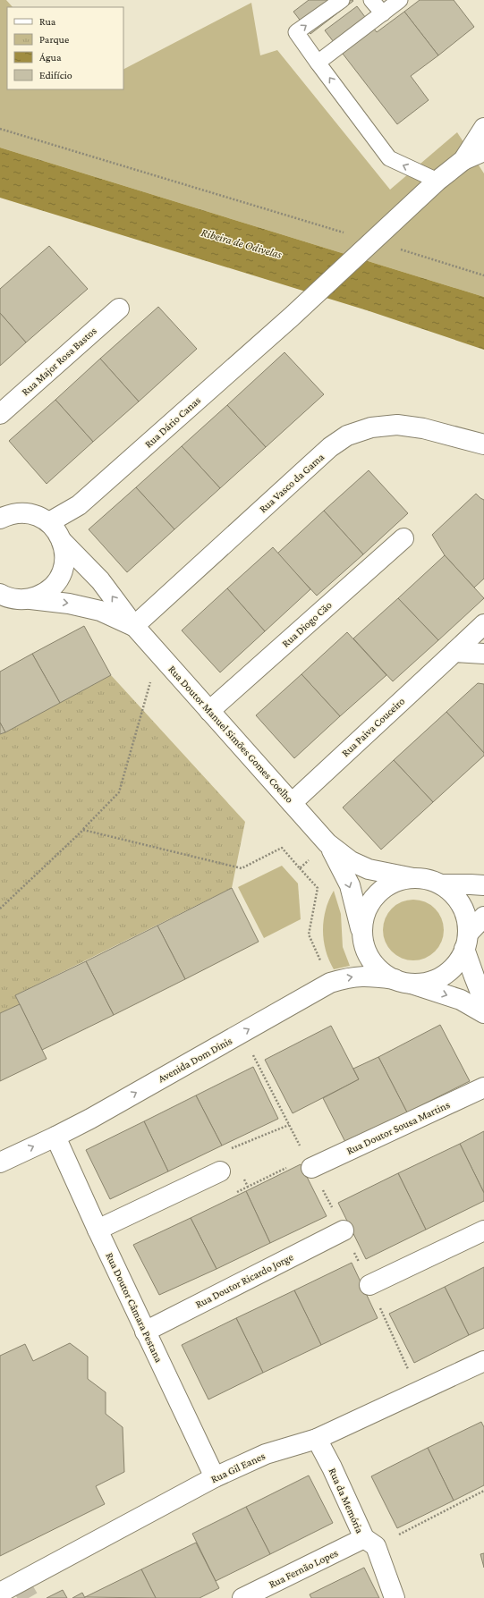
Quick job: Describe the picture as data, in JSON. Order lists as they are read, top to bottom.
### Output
{
  "streets": {
    "street": [
      "Rua Major Rosa Bastos",
      "Rua Dário Canas",
      "Rua Vasco da Gama",
      "Rua Diogo Cão",
      "Rua Paiva Couceiro",
      "Rua Doutor Manuel Simões Gomes Coelho",
      "Avenida Dom Dinis",
      "Rua Doutor Sousa Martins",
      "Rua Doutor Ricardo Jorge",
      "Rua Doutor Câmara Pestana",
      "Rua Gil Eanes",
      "Rua da Memória",
      "Rua Fernão Lopes"
    ]
  },
  "crossings": [
    ["Rua Dário Canas", "Rua Doutor Manuel Simões Gomes Coelho"],
    ["Rua Vasco da Gama", "Rua Doutor Manuel Simões Gomes Coelho"],
    ["Rua Diogo Cão", "Rua Doutor Manuel Simões Gomes Coelho"],
    ["Rua Paiva Couceiro", "Rua Doutor Manuel Simões Gomes Coelho"],
    ["Rua Doutor Manuel Simões Gomes Coelho", "Avenida Dom Dinis"],
    ["Avenida Dom Dinis", "Rua Doutor Câmara Pestana"],
    ["Rua Doutor Ricardo Jorge", "Rua Doutor Câmara Pestana"],
    ["Rua Doutor Câmara Pestana", "Rua Gil Eanes"],
    ["Rua Gil Eanes", "Rua da Memória"],
    ["Rua da Memória", "Rua Fernão Lopes"]
  ],
  "one_way": ["Avenida Dom Dinis"],
  "water": ["Ribeira de Odivelas"],
  "legend": [
    "Rua",
    "Parque",
    "Água",
    "Edifício"
  ]
}
